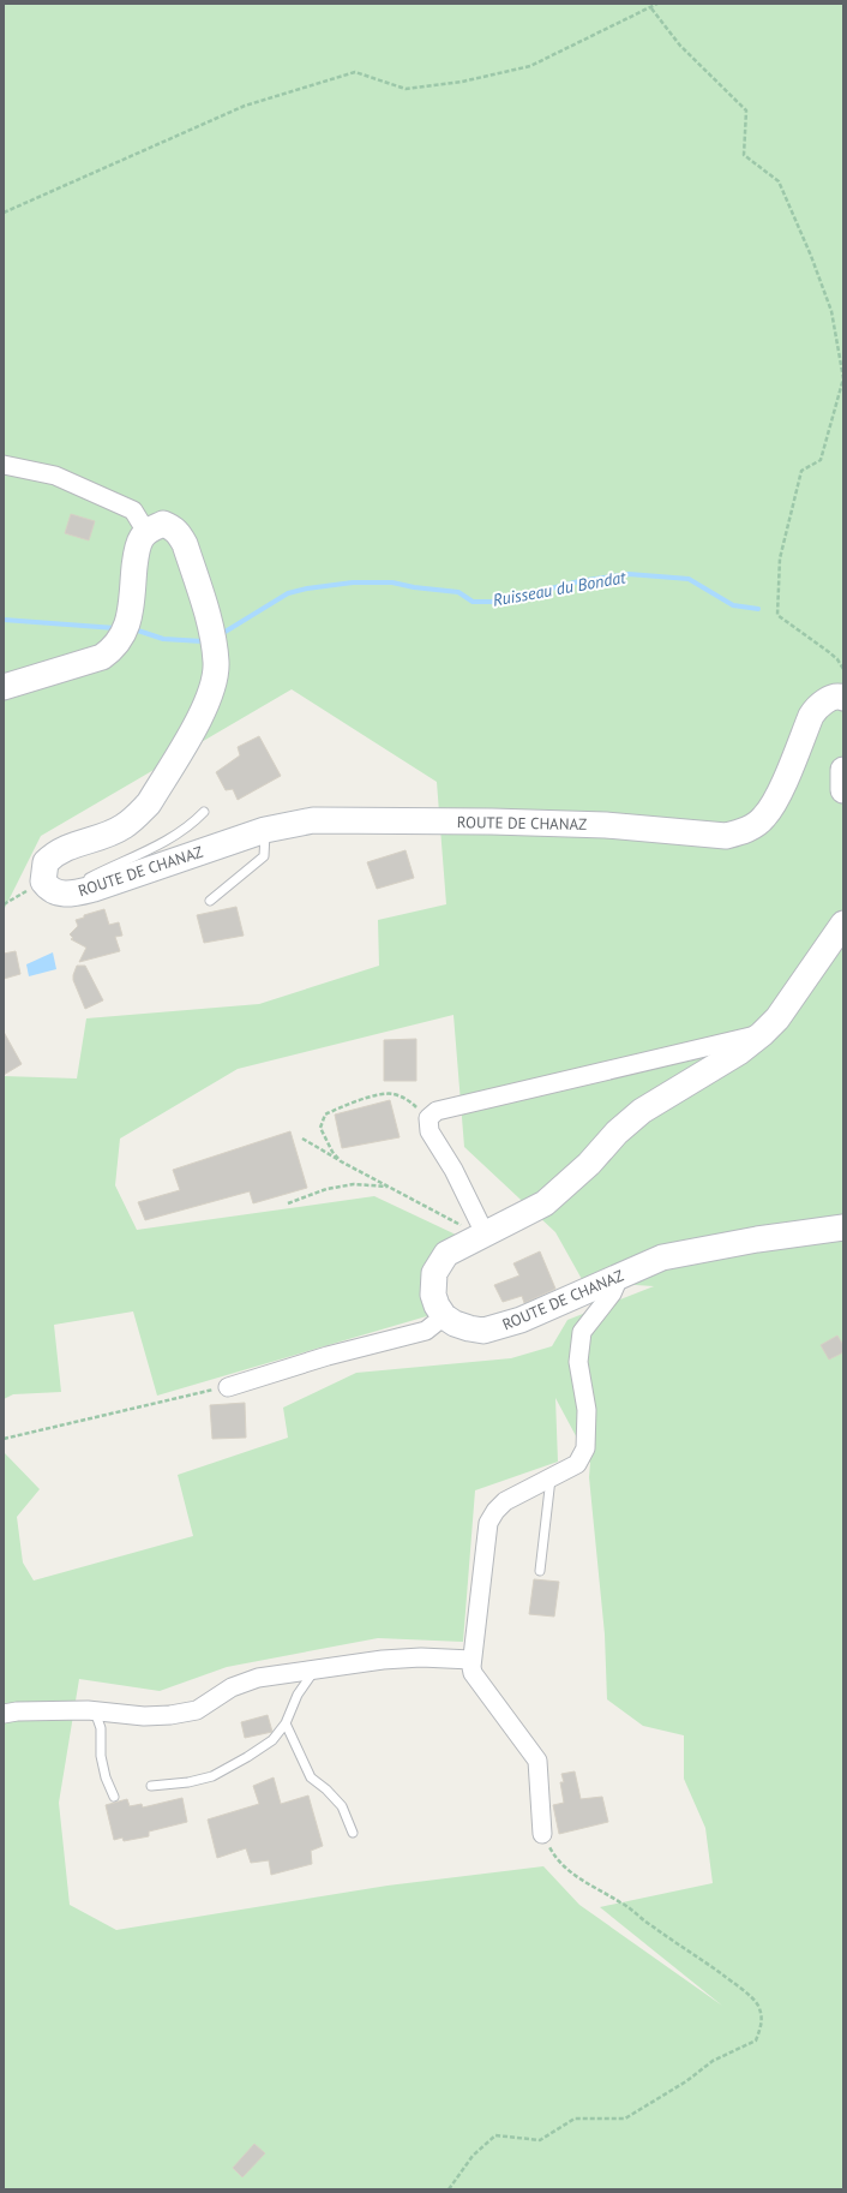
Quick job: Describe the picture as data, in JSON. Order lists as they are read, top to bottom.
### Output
{
  "streets": {
    "street": ["ROUTE DE CHANAZ"]
  },
  "water": ["Ruisseau du Bondat"]
}
